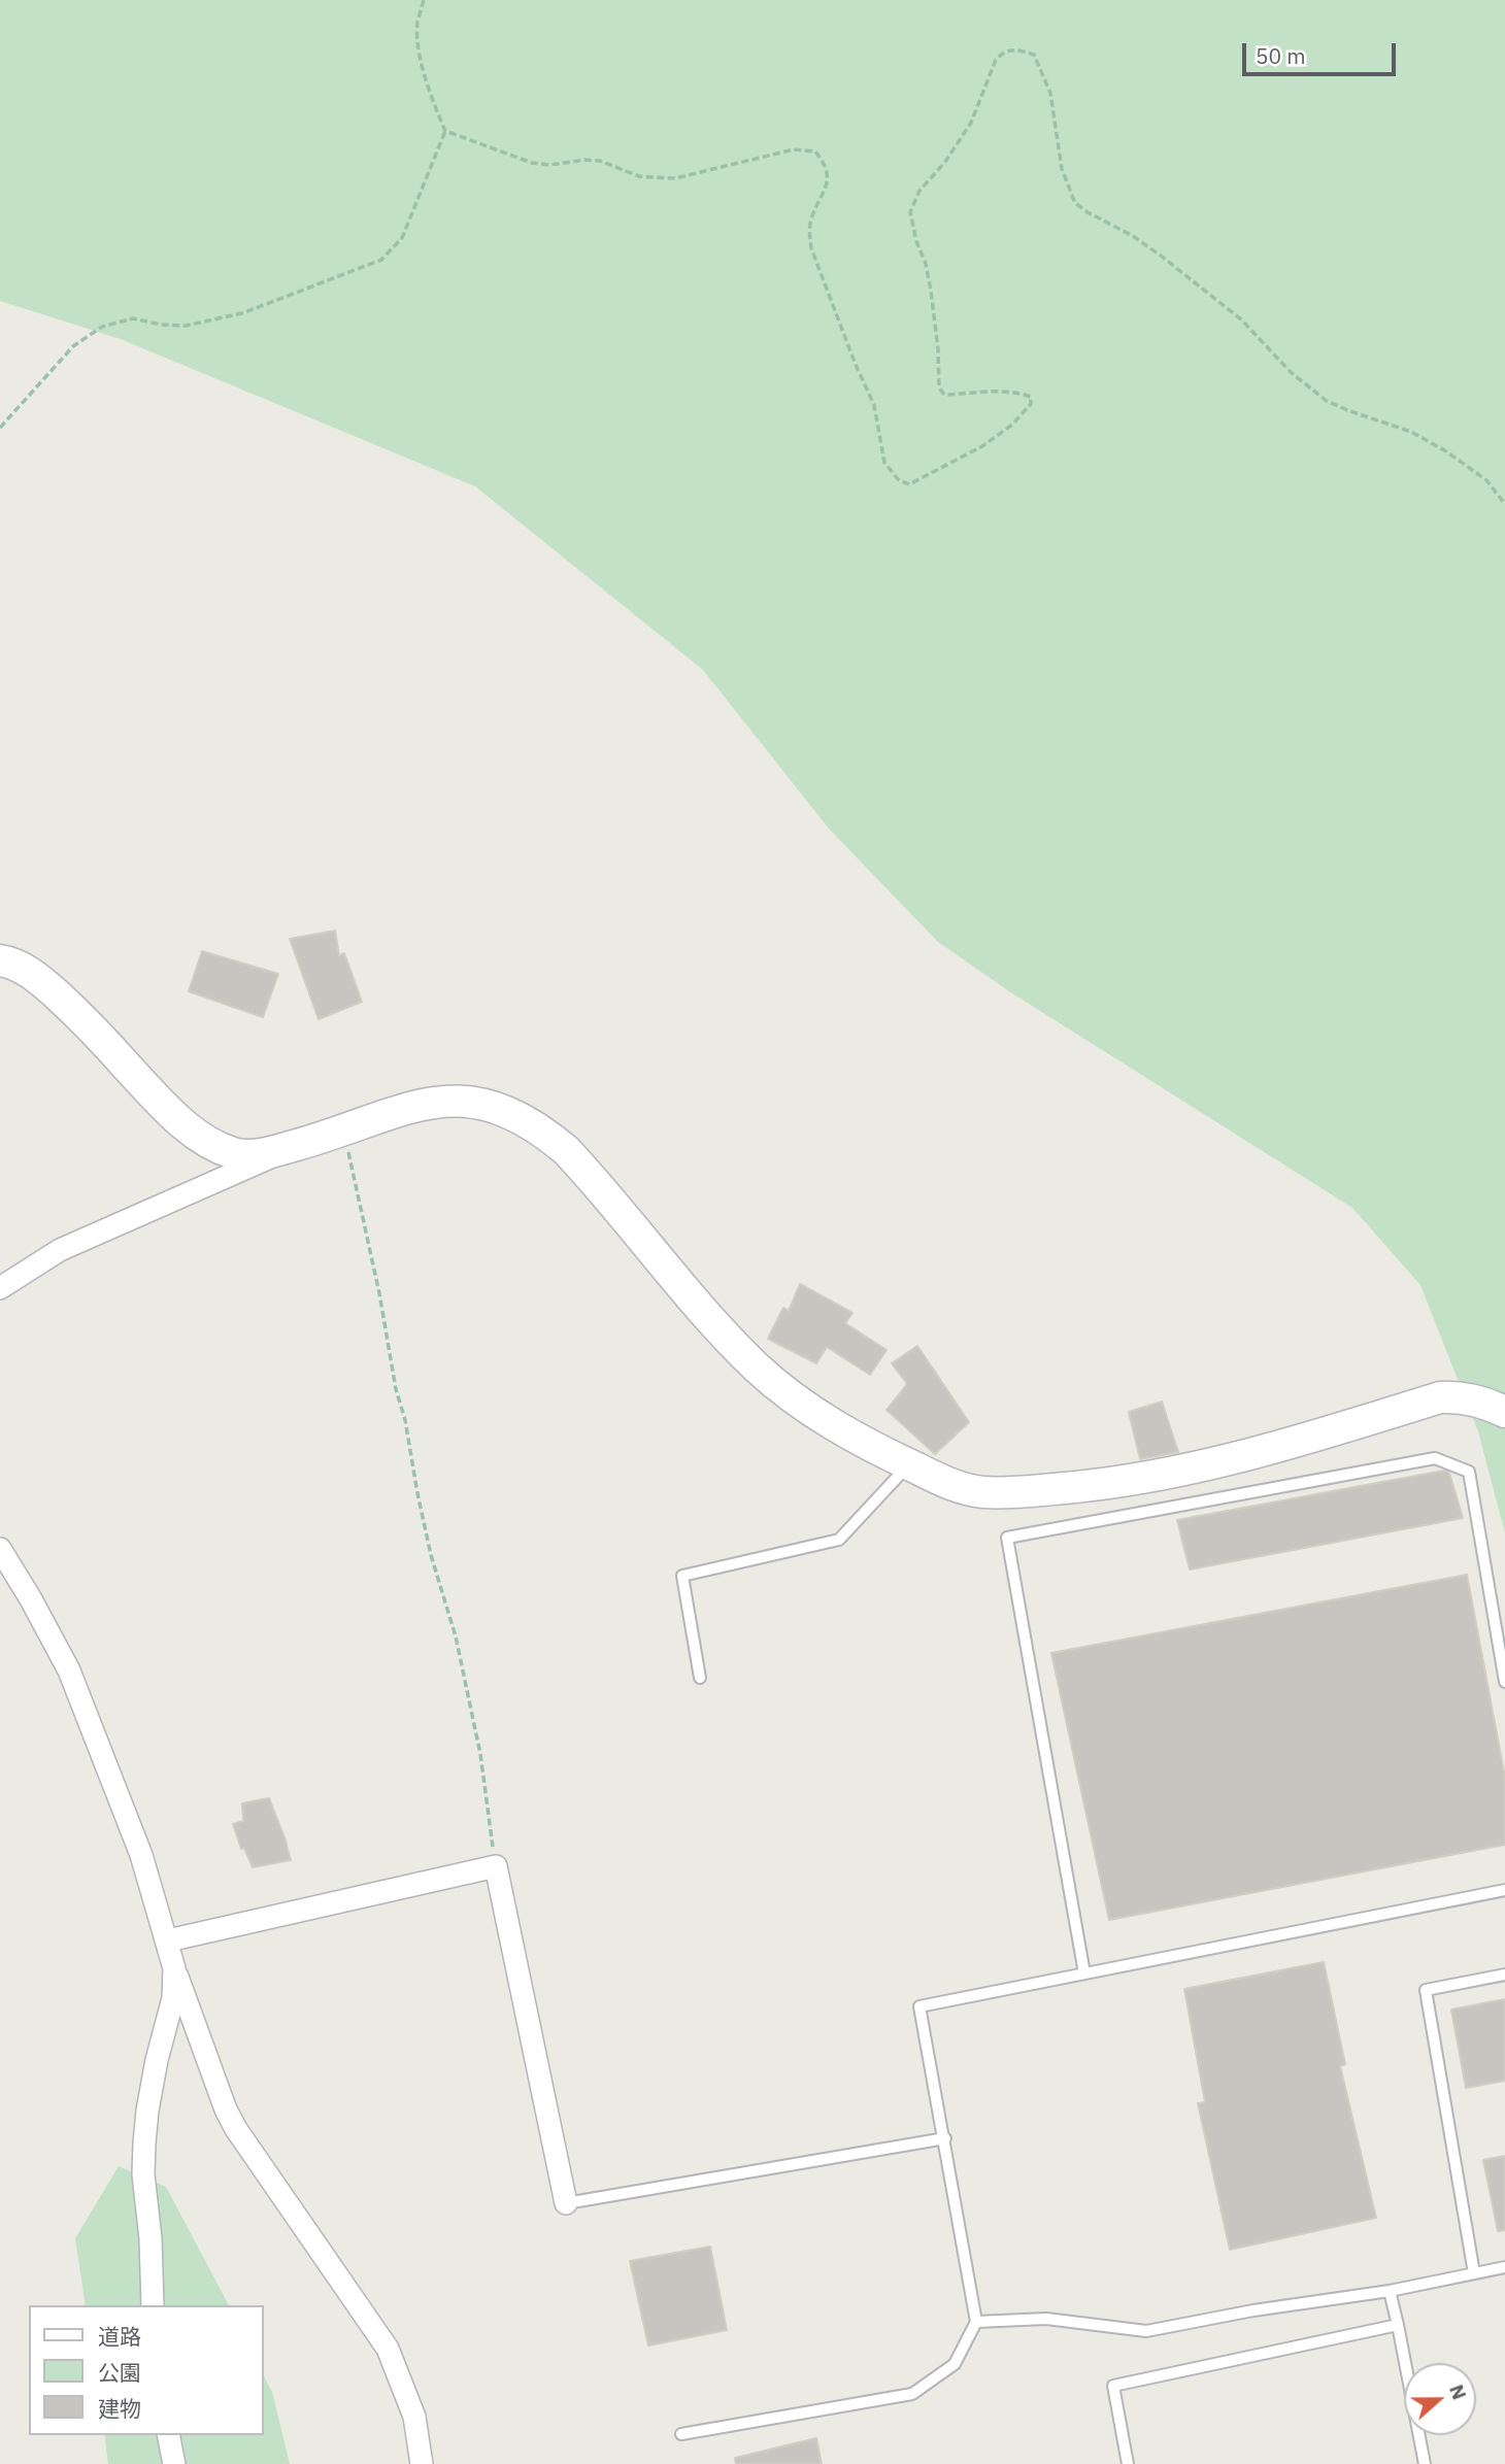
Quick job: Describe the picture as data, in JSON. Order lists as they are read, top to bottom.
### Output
{
  "legend": ["道路", "公園", "建物"],
  "scale_bar": "50 m",
  "north": "right"
}
